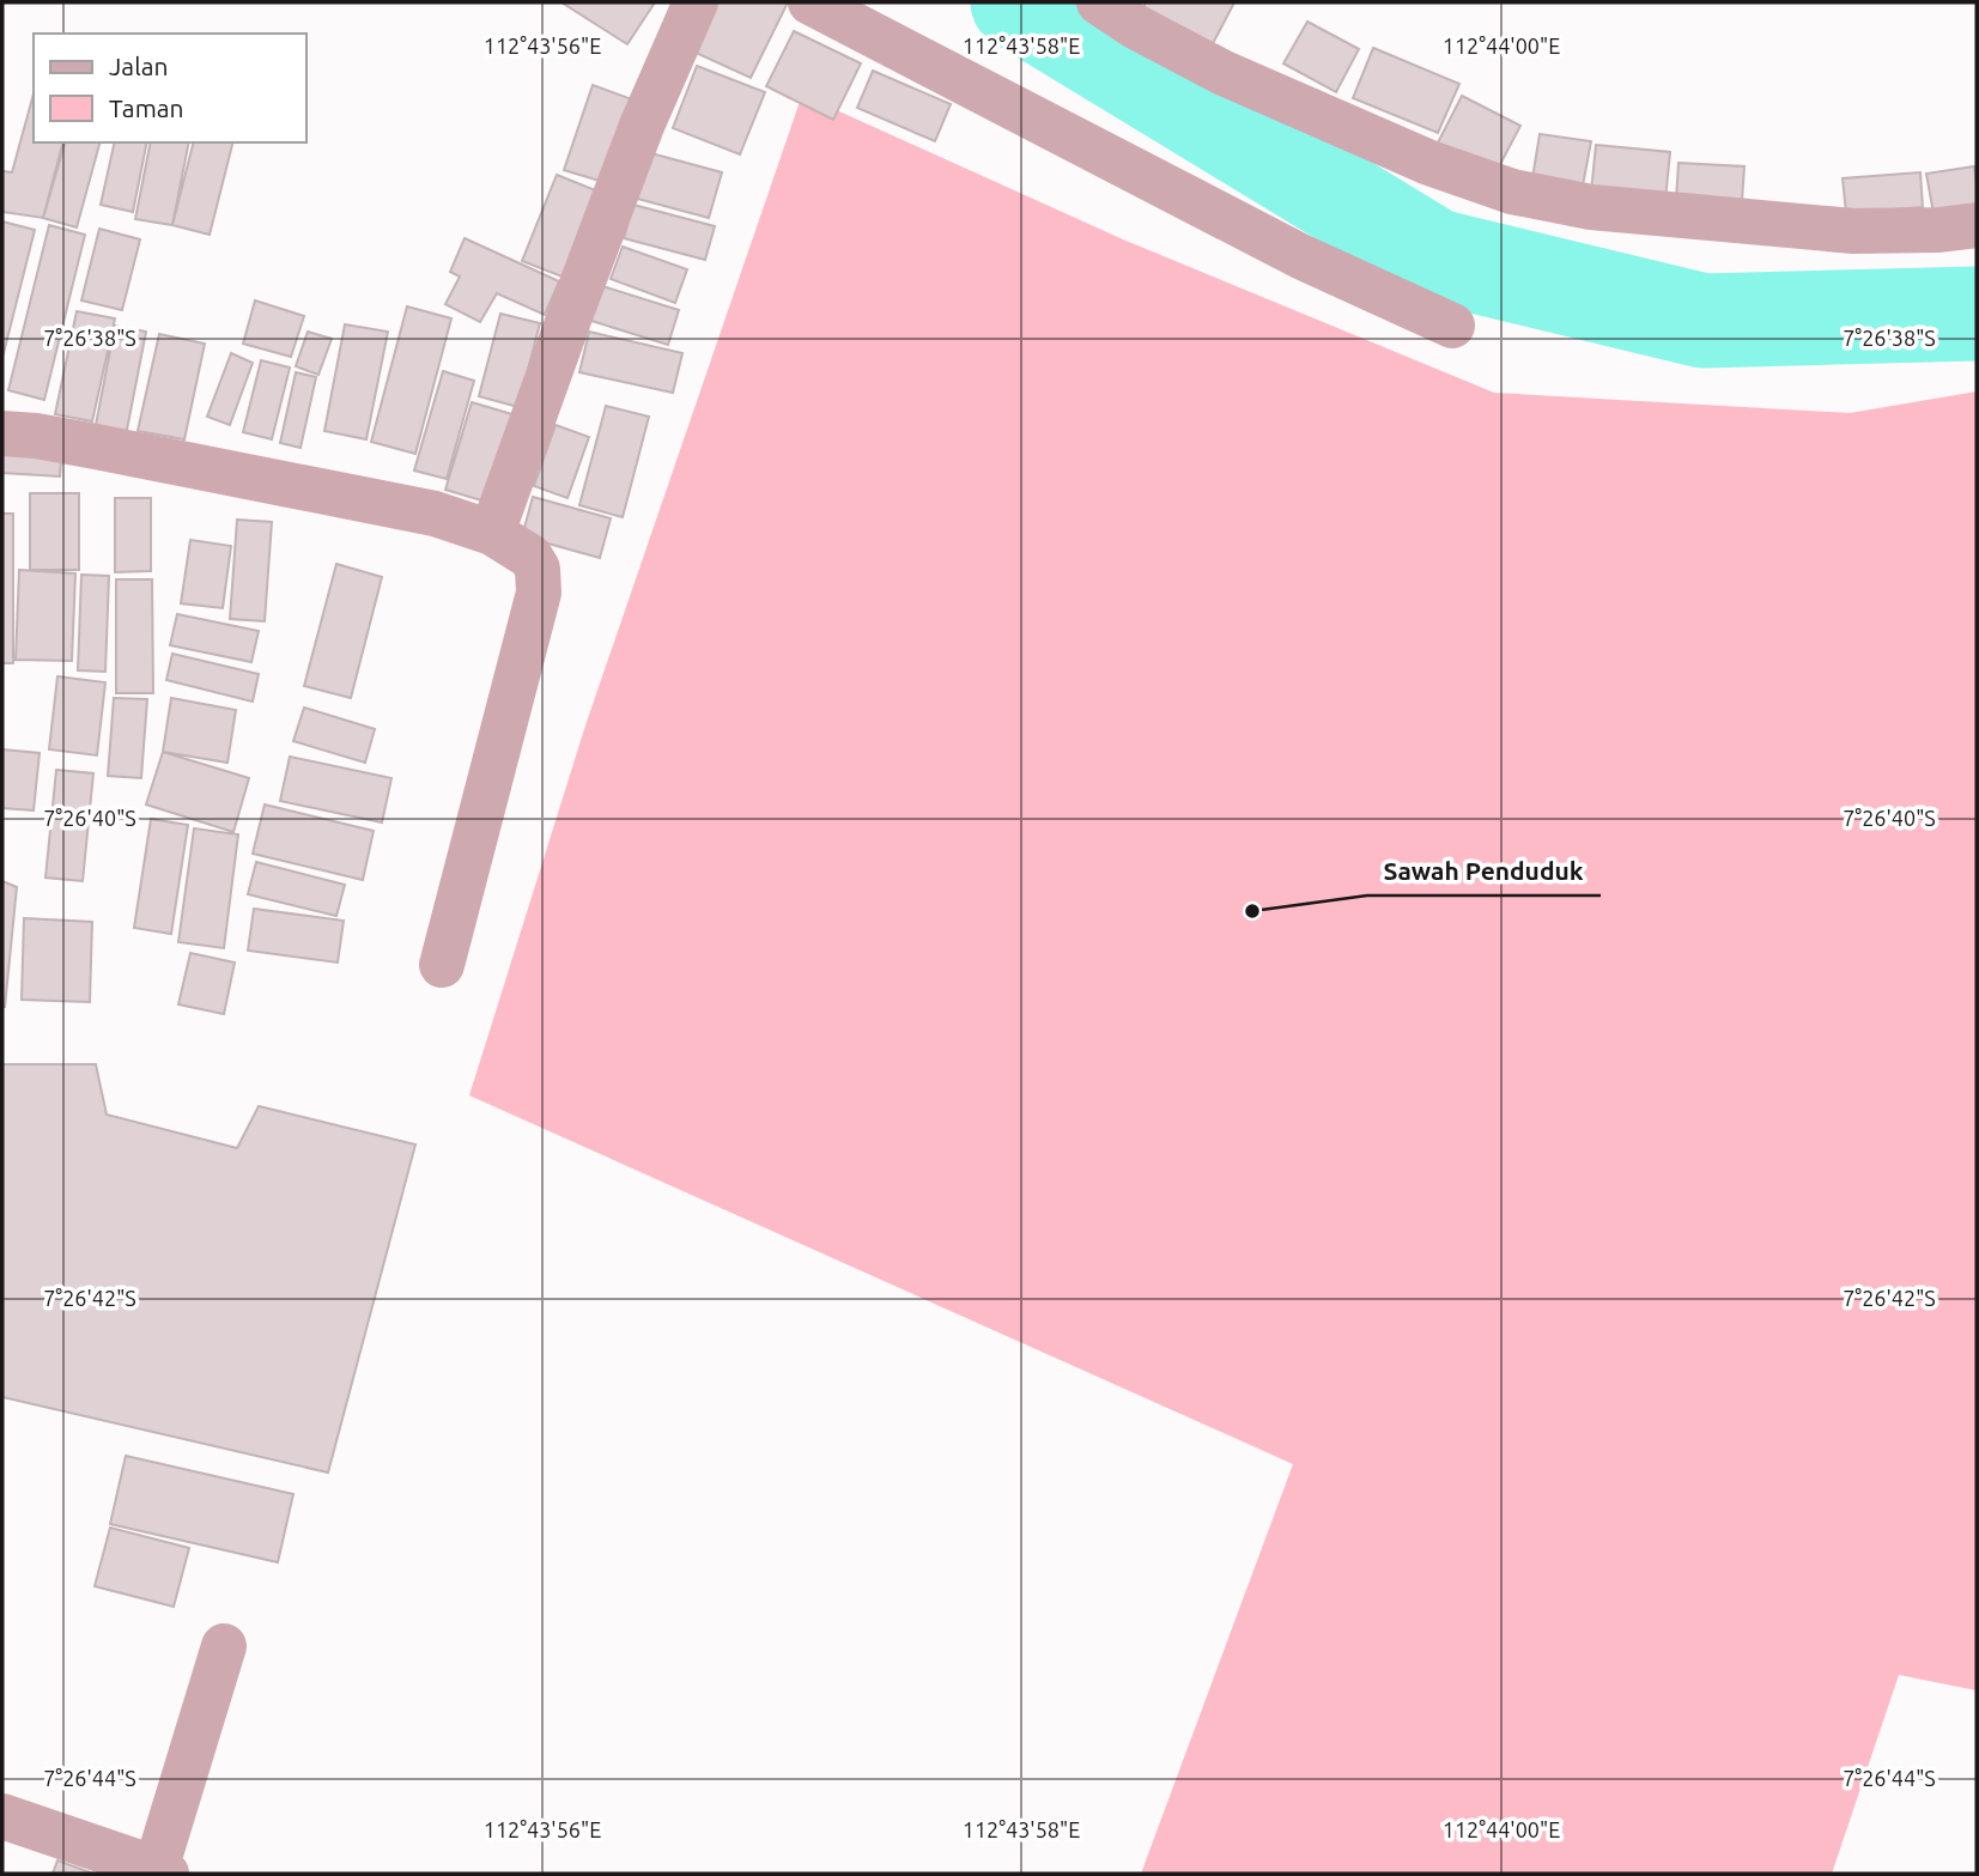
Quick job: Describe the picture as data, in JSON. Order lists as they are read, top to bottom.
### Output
{
  "places": ["Sawah Penduduk"],
  "legend": ["Jalan", "Taman"],
  "coordinates": [
    "112°43'56\"E",
    "112°43'58\"E",
    "112°44'00\"E",
    "7°26'38\"S",
    "7°26'40\"S",
    "7°26'42\"S",
    "7°26'44\"S"
  ]
}
